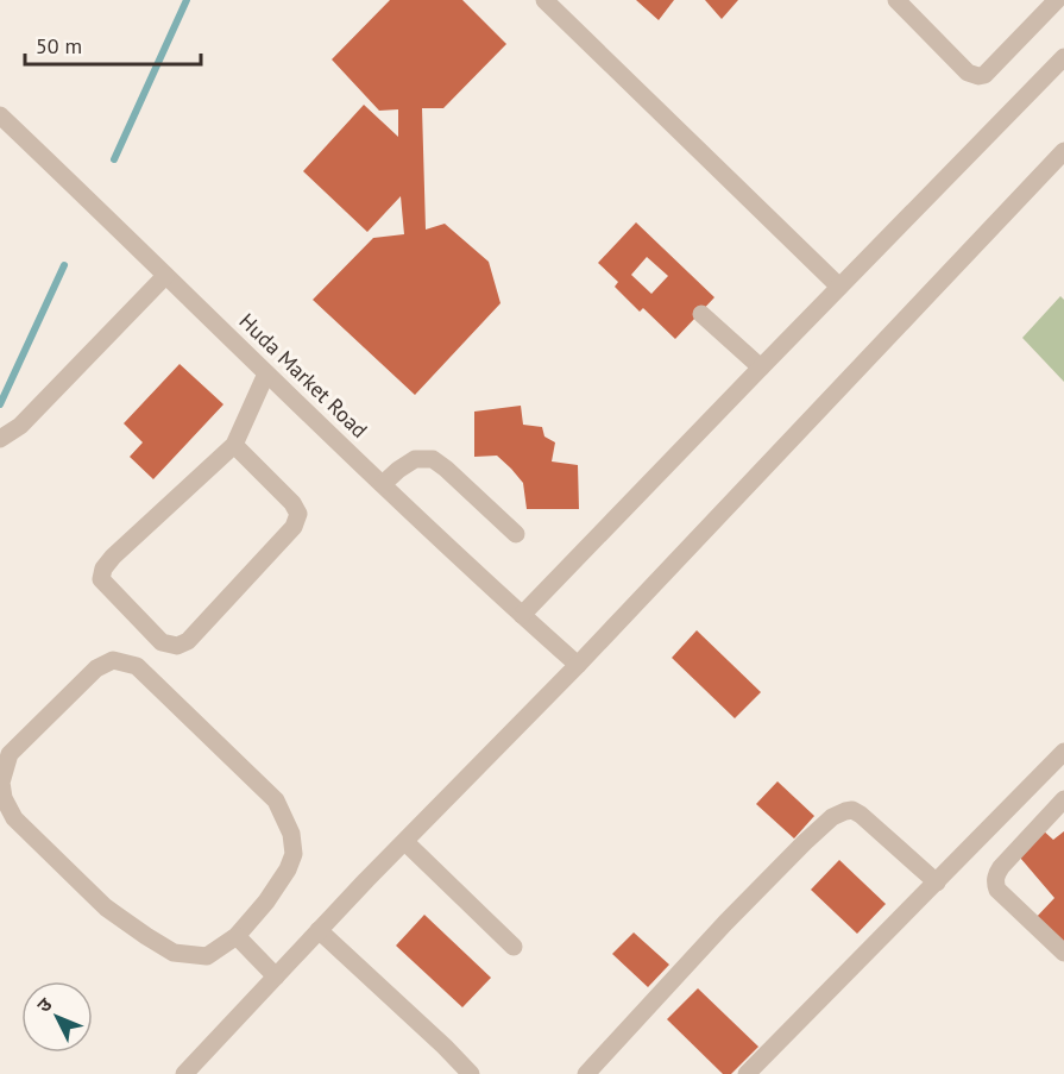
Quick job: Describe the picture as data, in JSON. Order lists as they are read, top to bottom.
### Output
{
  "streets": {
    "street": ["Huda Market Road"]
  },
  "scale_bar": "50 m",
  "north": "top left"
}
